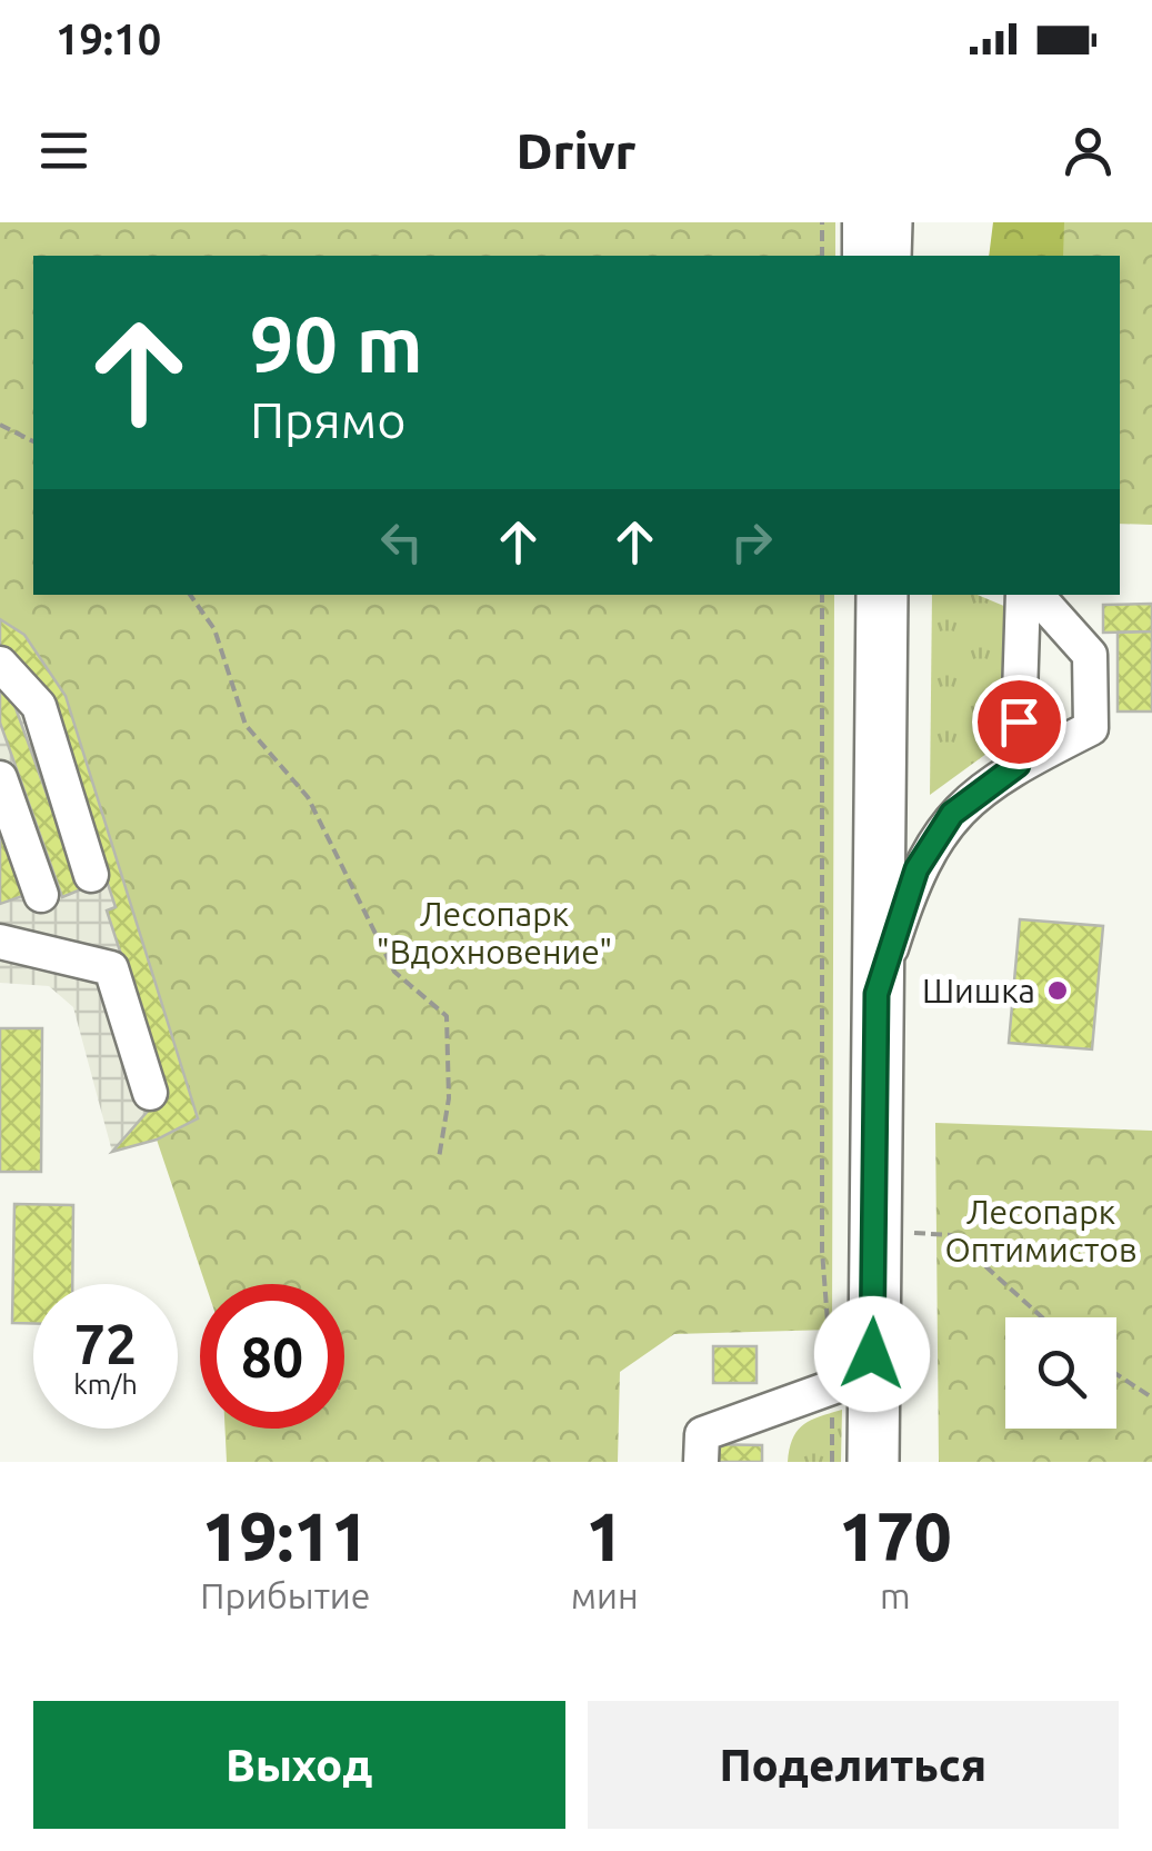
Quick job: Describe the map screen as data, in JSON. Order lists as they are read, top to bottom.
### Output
{
  "parks": ["Лесопарк \"Вдохновение\"", "Лесопарк Оптимистов"],
  "places": ["Шишка"],
  "page": {
    "status": "19:10",
    "header": "Drivr",
    "turn": ["90 m", "Прямо"],
    "speed": "72 km/h",
    "limit": "80",
    "eta": [
      "19:11",
      "Прибытие",
      "1",
      "мин",
      "170",
      "m"
    ],
    "buttons": ["Выход", "Поделиться"]
  }
}
